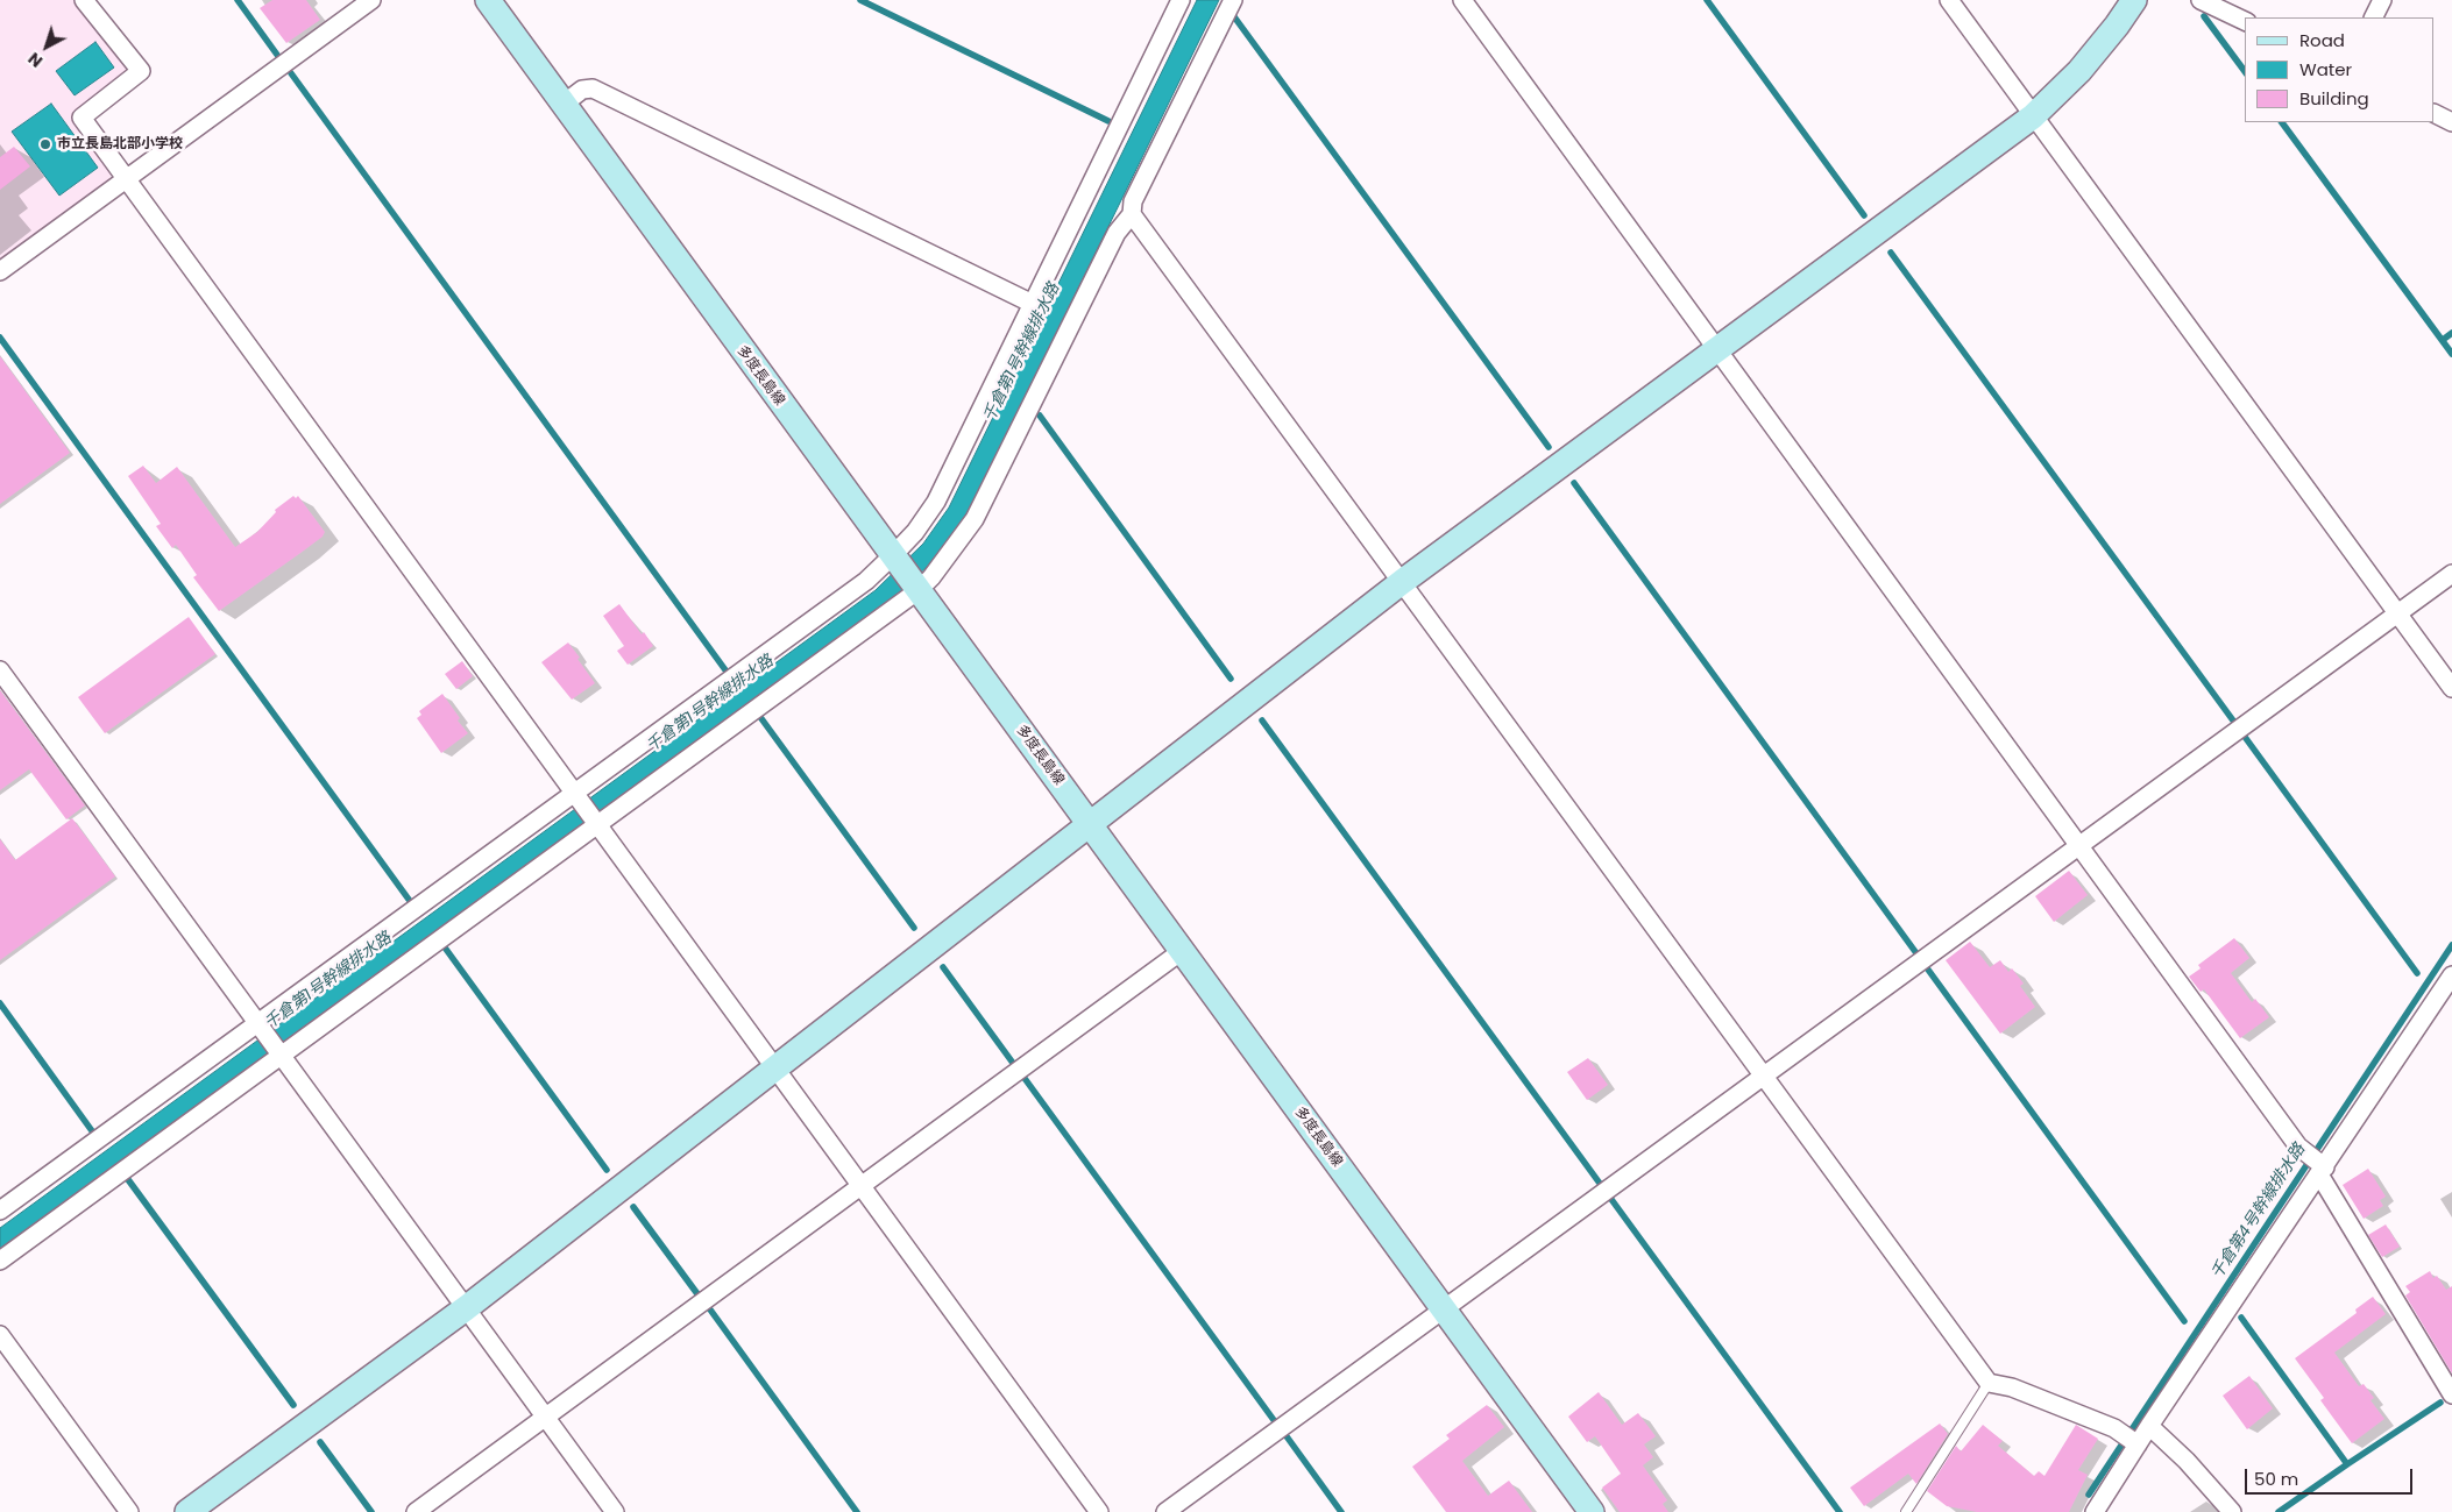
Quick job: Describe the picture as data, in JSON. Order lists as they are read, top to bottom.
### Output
{
  "streets": {
    "street": ["多度長島線"]
  },
  "water": ["千倉第1号幹線排水路", "千倉第4号幹線排水路"],
  "places": ["市立長島北部小学校"],
  "legend": ["Road", "Water", "Building"],
  "scale_bar": "50 m",
  "north": "bottom left"
}
